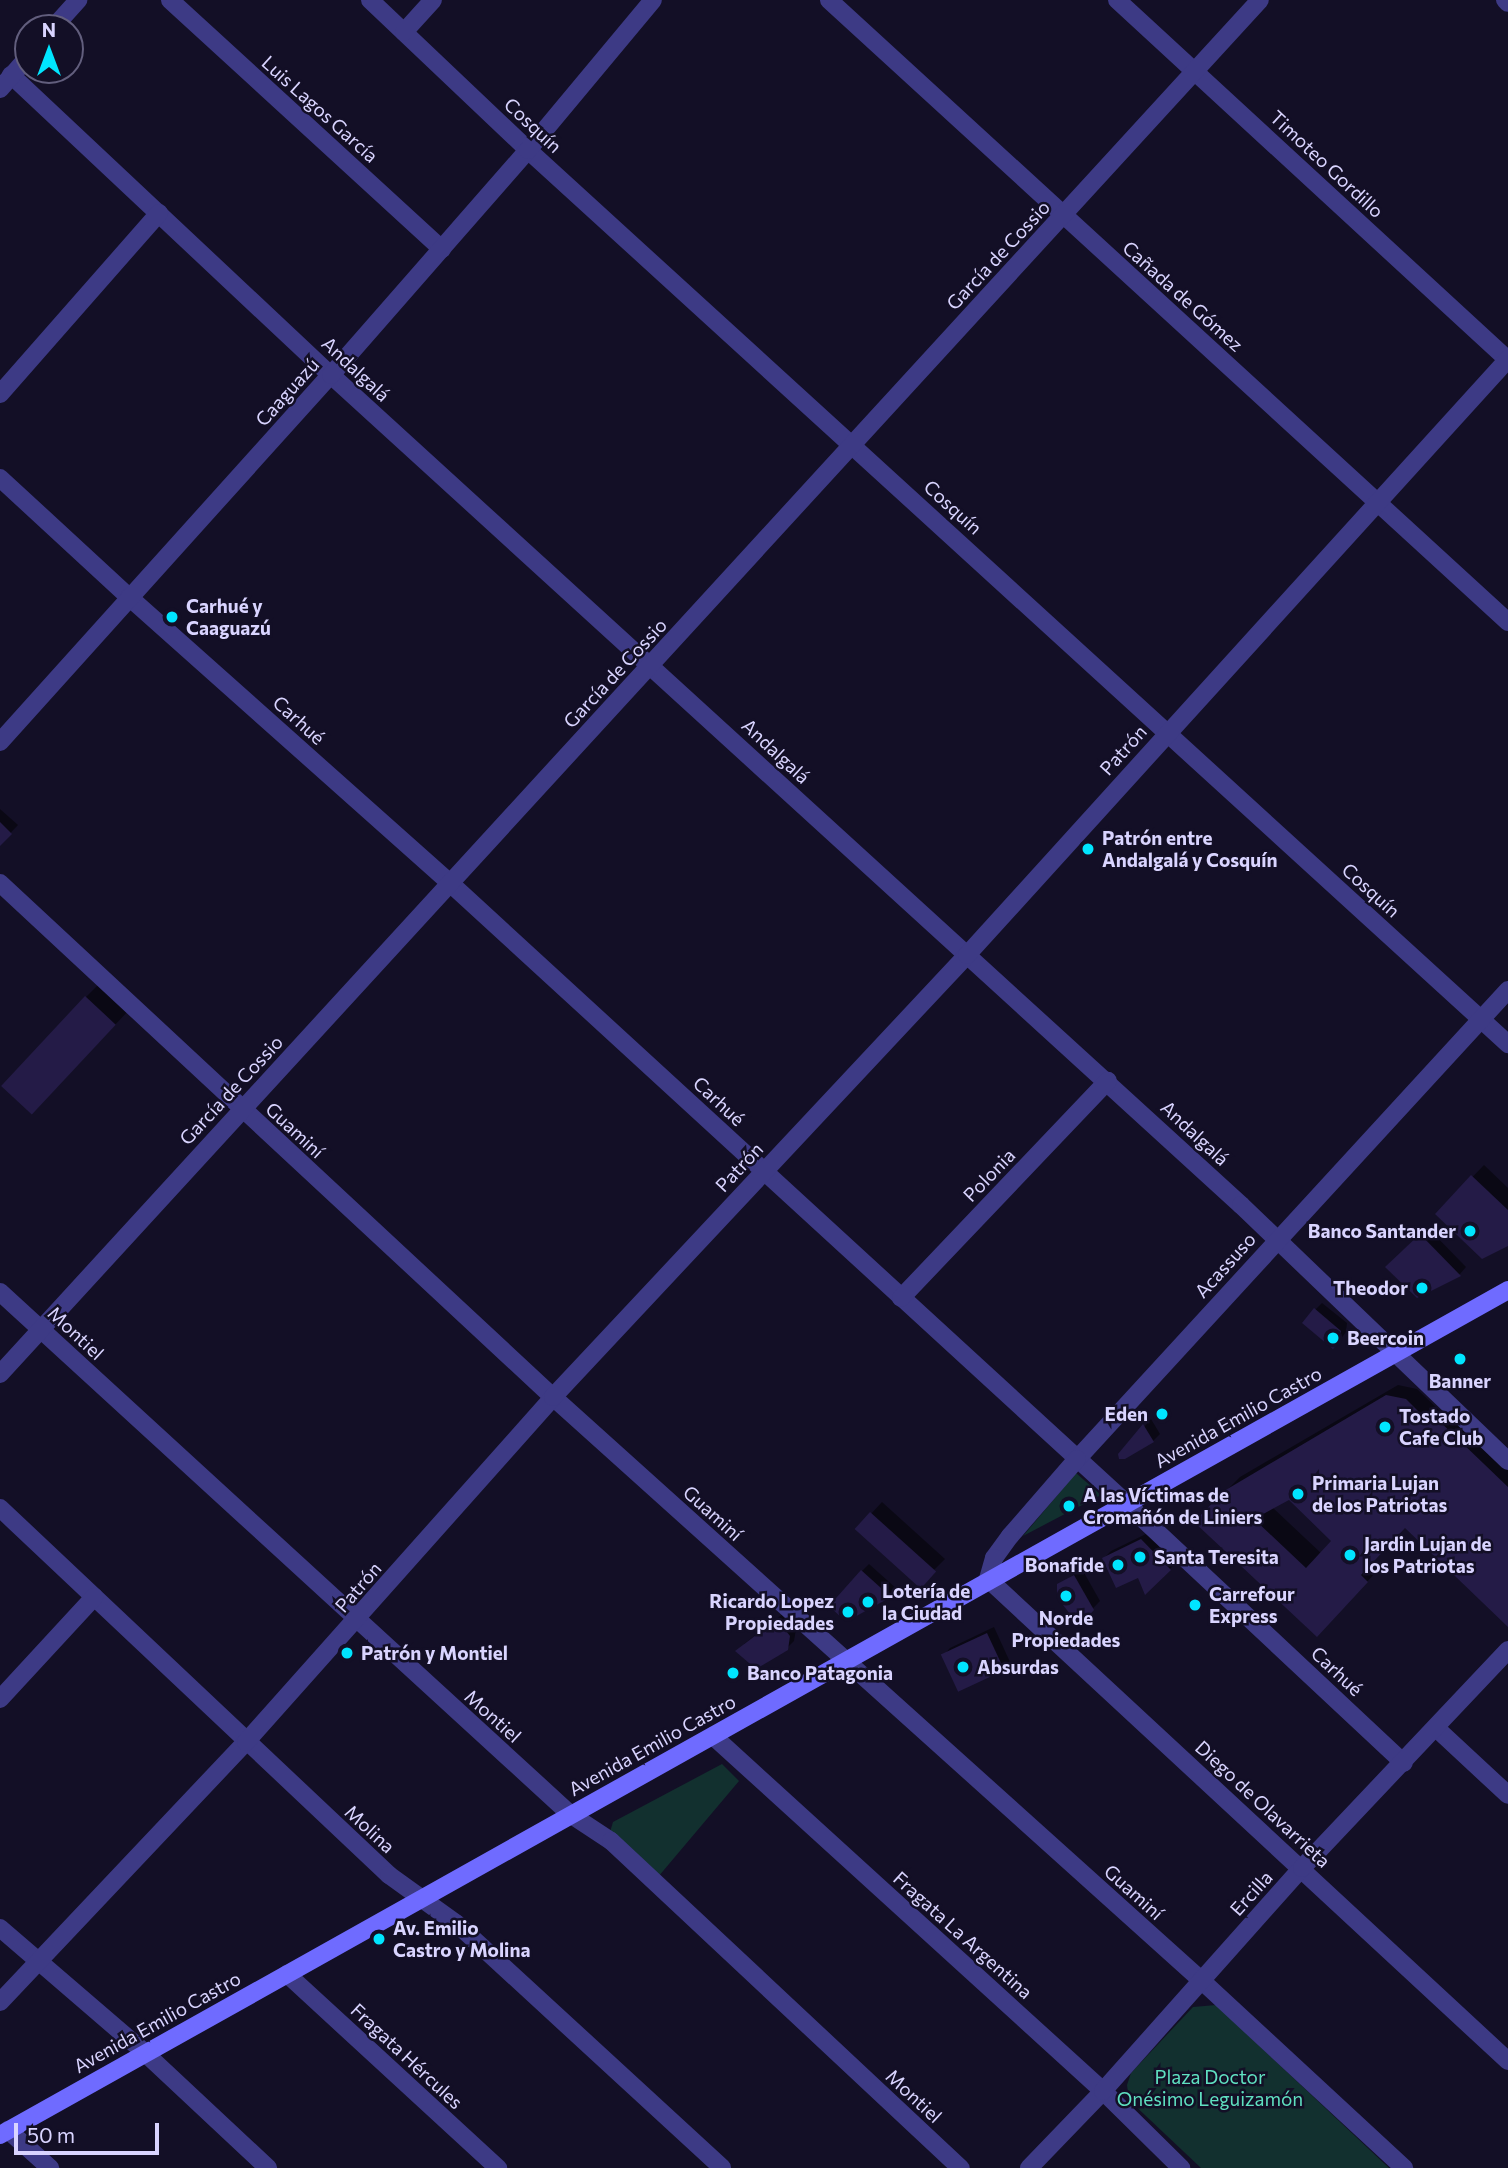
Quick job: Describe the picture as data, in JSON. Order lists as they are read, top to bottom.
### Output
{
  "streets": {
    "main road": ["Avenida Emilio Castro"],
    "street": [
      "Luis Lagos García",
      "Cosquín",
      "Timoteo Gordillo",
      "García de Cossio",
      "Cañada de Gómez",
      "Andalgalá",
      "Caaguazú",
      "Carhué",
      "Patrón",
      "Guaminí",
      "Polonia",
      "Acassuso",
      "Montiel",
      "Diego de Olavarrieta",
      "Molina",
      "Ercilla",
      "Fragata La Argentina",
      "Fragata Hércules"
    ]
  },
  "crossings": [
    ["Luis Lagos García", "Caaguazú"],
    ["Cosquín", "García de Cossio"],
    ["Cosquín", "Caaguazú"],
    ["Cosquín", "Patrón"],
    ["Cosquín", "Acassuso"],
    ["Timoteo Gordillo", "García de Cossio"],
    ["Timoteo Gordillo", "Patrón"],
    ["García de Cossio", "Cañada de Gómez"],
    ["García de Cossio", "Andalgalá"],
    ["García de Cossio", "Carhué"],
    ["García de Cossio", "Guaminí"],
    ["García de Cossio", "Montiel"],
    ["Cañada de Gómez", "Patrón"],
    ["Andalgalá", "Caaguazú"],
    ["Andalgalá", "Patrón"],
    ["Andalgalá", "Polonia"],
    ["Andalgalá", "Acassuso"],
    ["Andalgalá", "Avenida Emilio Castro"],
    ["Caaguazú", "Carhué"],
    ["Carhué", "Patrón"],
    ["Carhué", "Polonia"],
    ["Carhué", "Acassuso"],
    ["Carhué", "Avenida Emilio Castro"],
    ["Carhué", "Ercilla"],
    ["Patrón", "Guaminí"],
    ["Patrón", "Montiel"],
    ["Patrón", "Molina"],
    ["Guaminí", "Avenida Emilio Castro"],
    ["Guaminí", "Ercilla"],
    ["Acassuso", "Avenida Emilio Castro"],
    ["Acassuso", "Diego de Olavarrieta"],
    ["Montiel", "Avenida Emilio Castro"],
    ["Avenida Emilio Castro", "Diego de Olavarrieta"],
    ["Avenida Emilio Castro", "Molina"],
    ["Avenida Emilio Castro", "Fragata La Argentina"],
    ["Avenida Emilio Castro", "Fragata Hércules"],
    ["Diego de Olavarrieta", "Ercilla"],
    ["Ercilla", "Fragata La Argentina"]
  ],
  "parks": ["Plaza Doctor Onésimo Leguizamón"],
  "places": [
    "Carhué y Caaguazú",
    "Patrón entre Andalgalá y Cosquín",
    "Banco Santander",
    "Theodor",
    "Beercoin",
    "Banner",
    "Eden",
    "Tostado Cafe Club",
    "Primaria Lujan de los Patriotas",
    "A las Víctimas de Cromañón de Liniers",
    "Jardin Lujan de los Patriotas",
    "Santa Teresita",
    "Bonafide",
    "Norde Propiedades",
    "Lotería de la Ciudad",
    "Carrefour Express",
    "Ricardo Lopez Propiedades",
    "Patrón y Montiel",
    "Absurdas",
    "Banco Patagonia",
    "Av. Emilio Castro y Molina"
  ],
  "scale_bar": "50 m",
  "north": "top"
}
